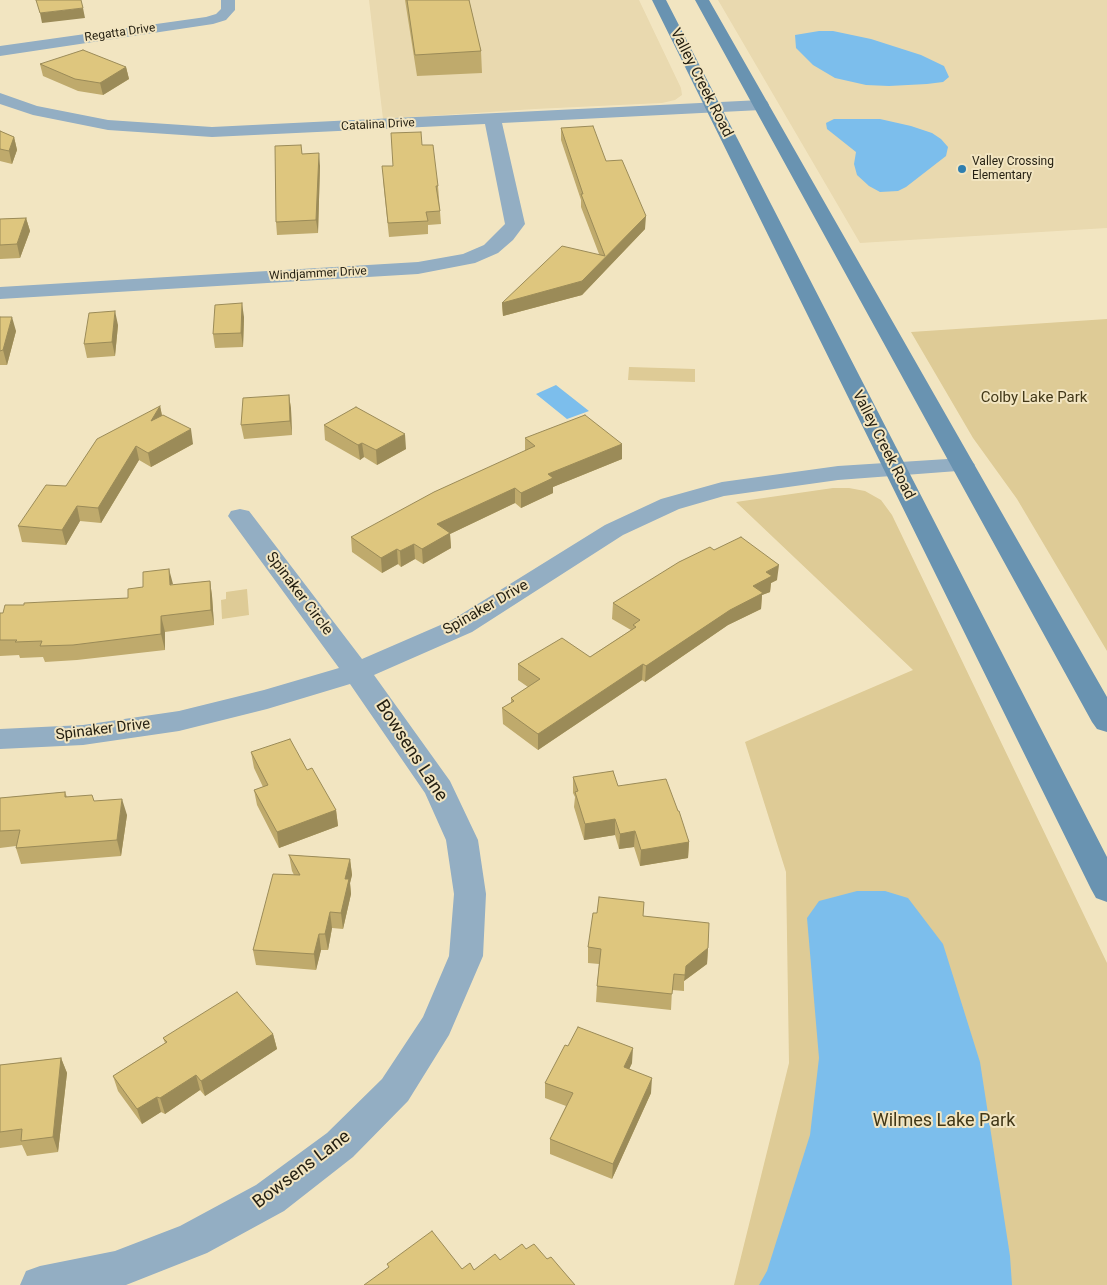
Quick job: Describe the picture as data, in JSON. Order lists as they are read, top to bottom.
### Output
{
  "streets": {
    "main road": ["Valley Creek Road"],
    "street": [
      "Regatta Drive",
      "Catalina Drive",
      "Windjammer Drive",
      "Spinaker Circle",
      "Spinaker Drive",
      "Bowsens Lane"
    ]
  },
  "crossings": [
    ["Valley Creek Road", "Catalina Drive"],
    ["Valley Creek Road", "Spinaker Drive"],
    ["Catalina Drive", "Windjammer Drive"],
    ["Spinaker Circle", "Spinaker Drive"],
    ["Spinaker Circle", "Bowsens Lane"],
    ["Spinaker Drive", "Bowsens Lane"]
  ],
  "parks": ["Colby Lake Park", "Wilmes Lake Park"],
  "places": ["Valley Crossing Elementary"]
}
